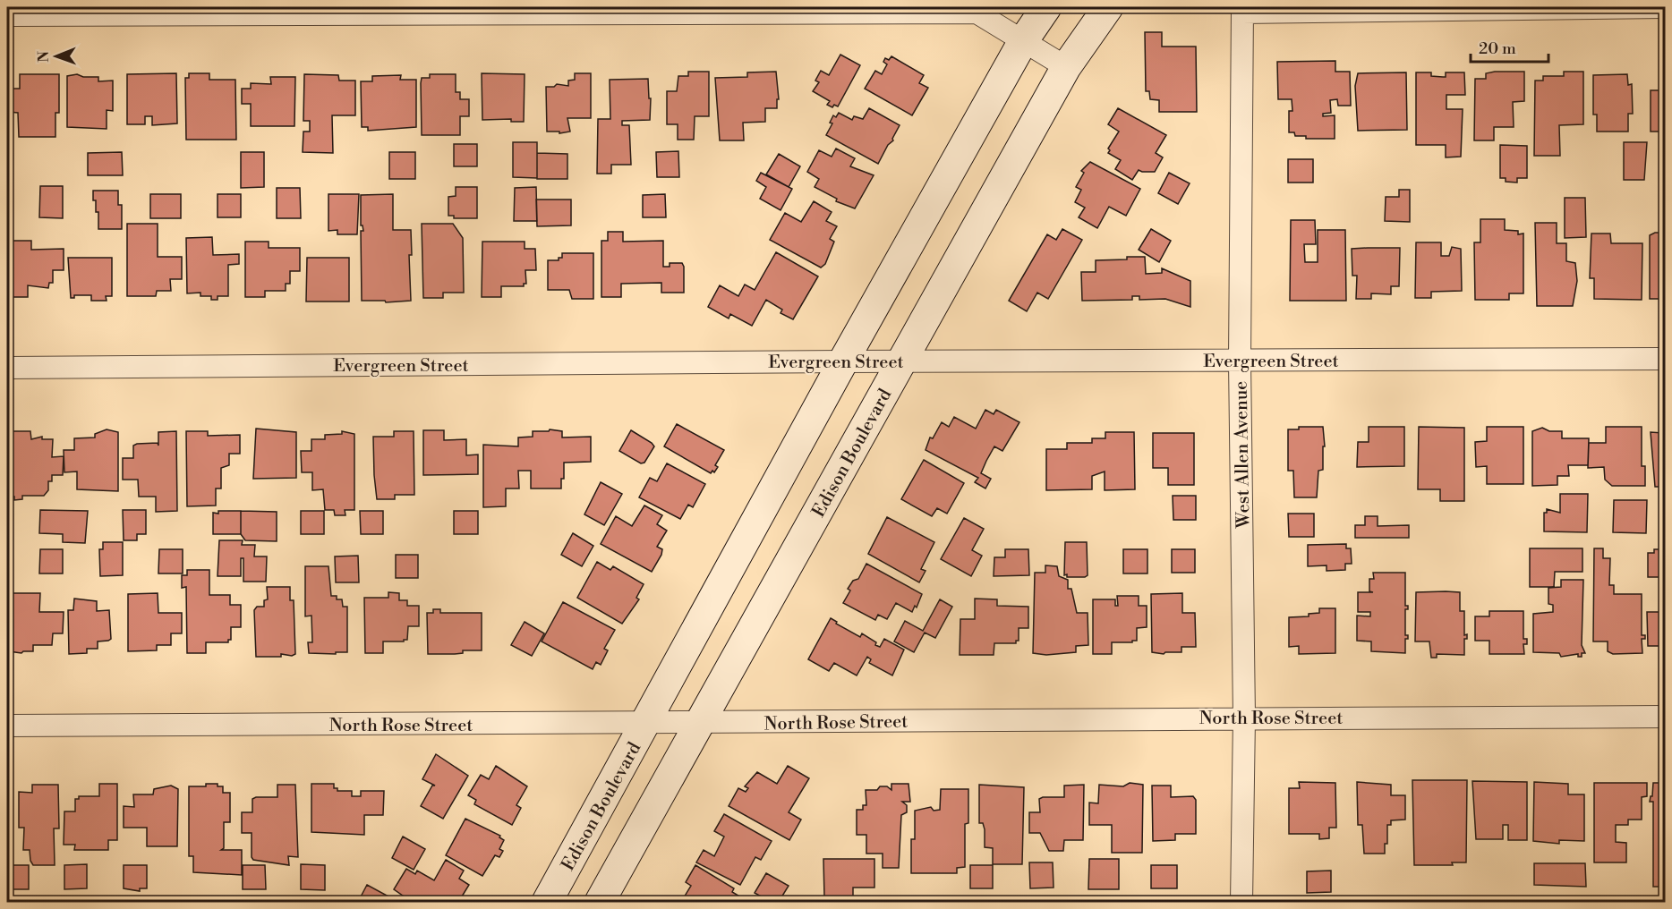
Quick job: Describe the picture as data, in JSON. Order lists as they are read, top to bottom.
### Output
{
  "streets": {
    "main road": ["Edison Boulevard"],
    "street": ["Evergreen Street", "West Allen Avenue", "North Rose Street"]
  },
  "crossings": [
    ["Evergreen Street", "Edison Boulevard"],
    ["Evergreen Street", "West Allen Avenue"],
    ["Edison Boulevard", "North Rose Street"],
    ["West Allen Avenue", "North Rose Street"]
  ],
  "scale_bar": "20 m",
  "north": "left"
}
